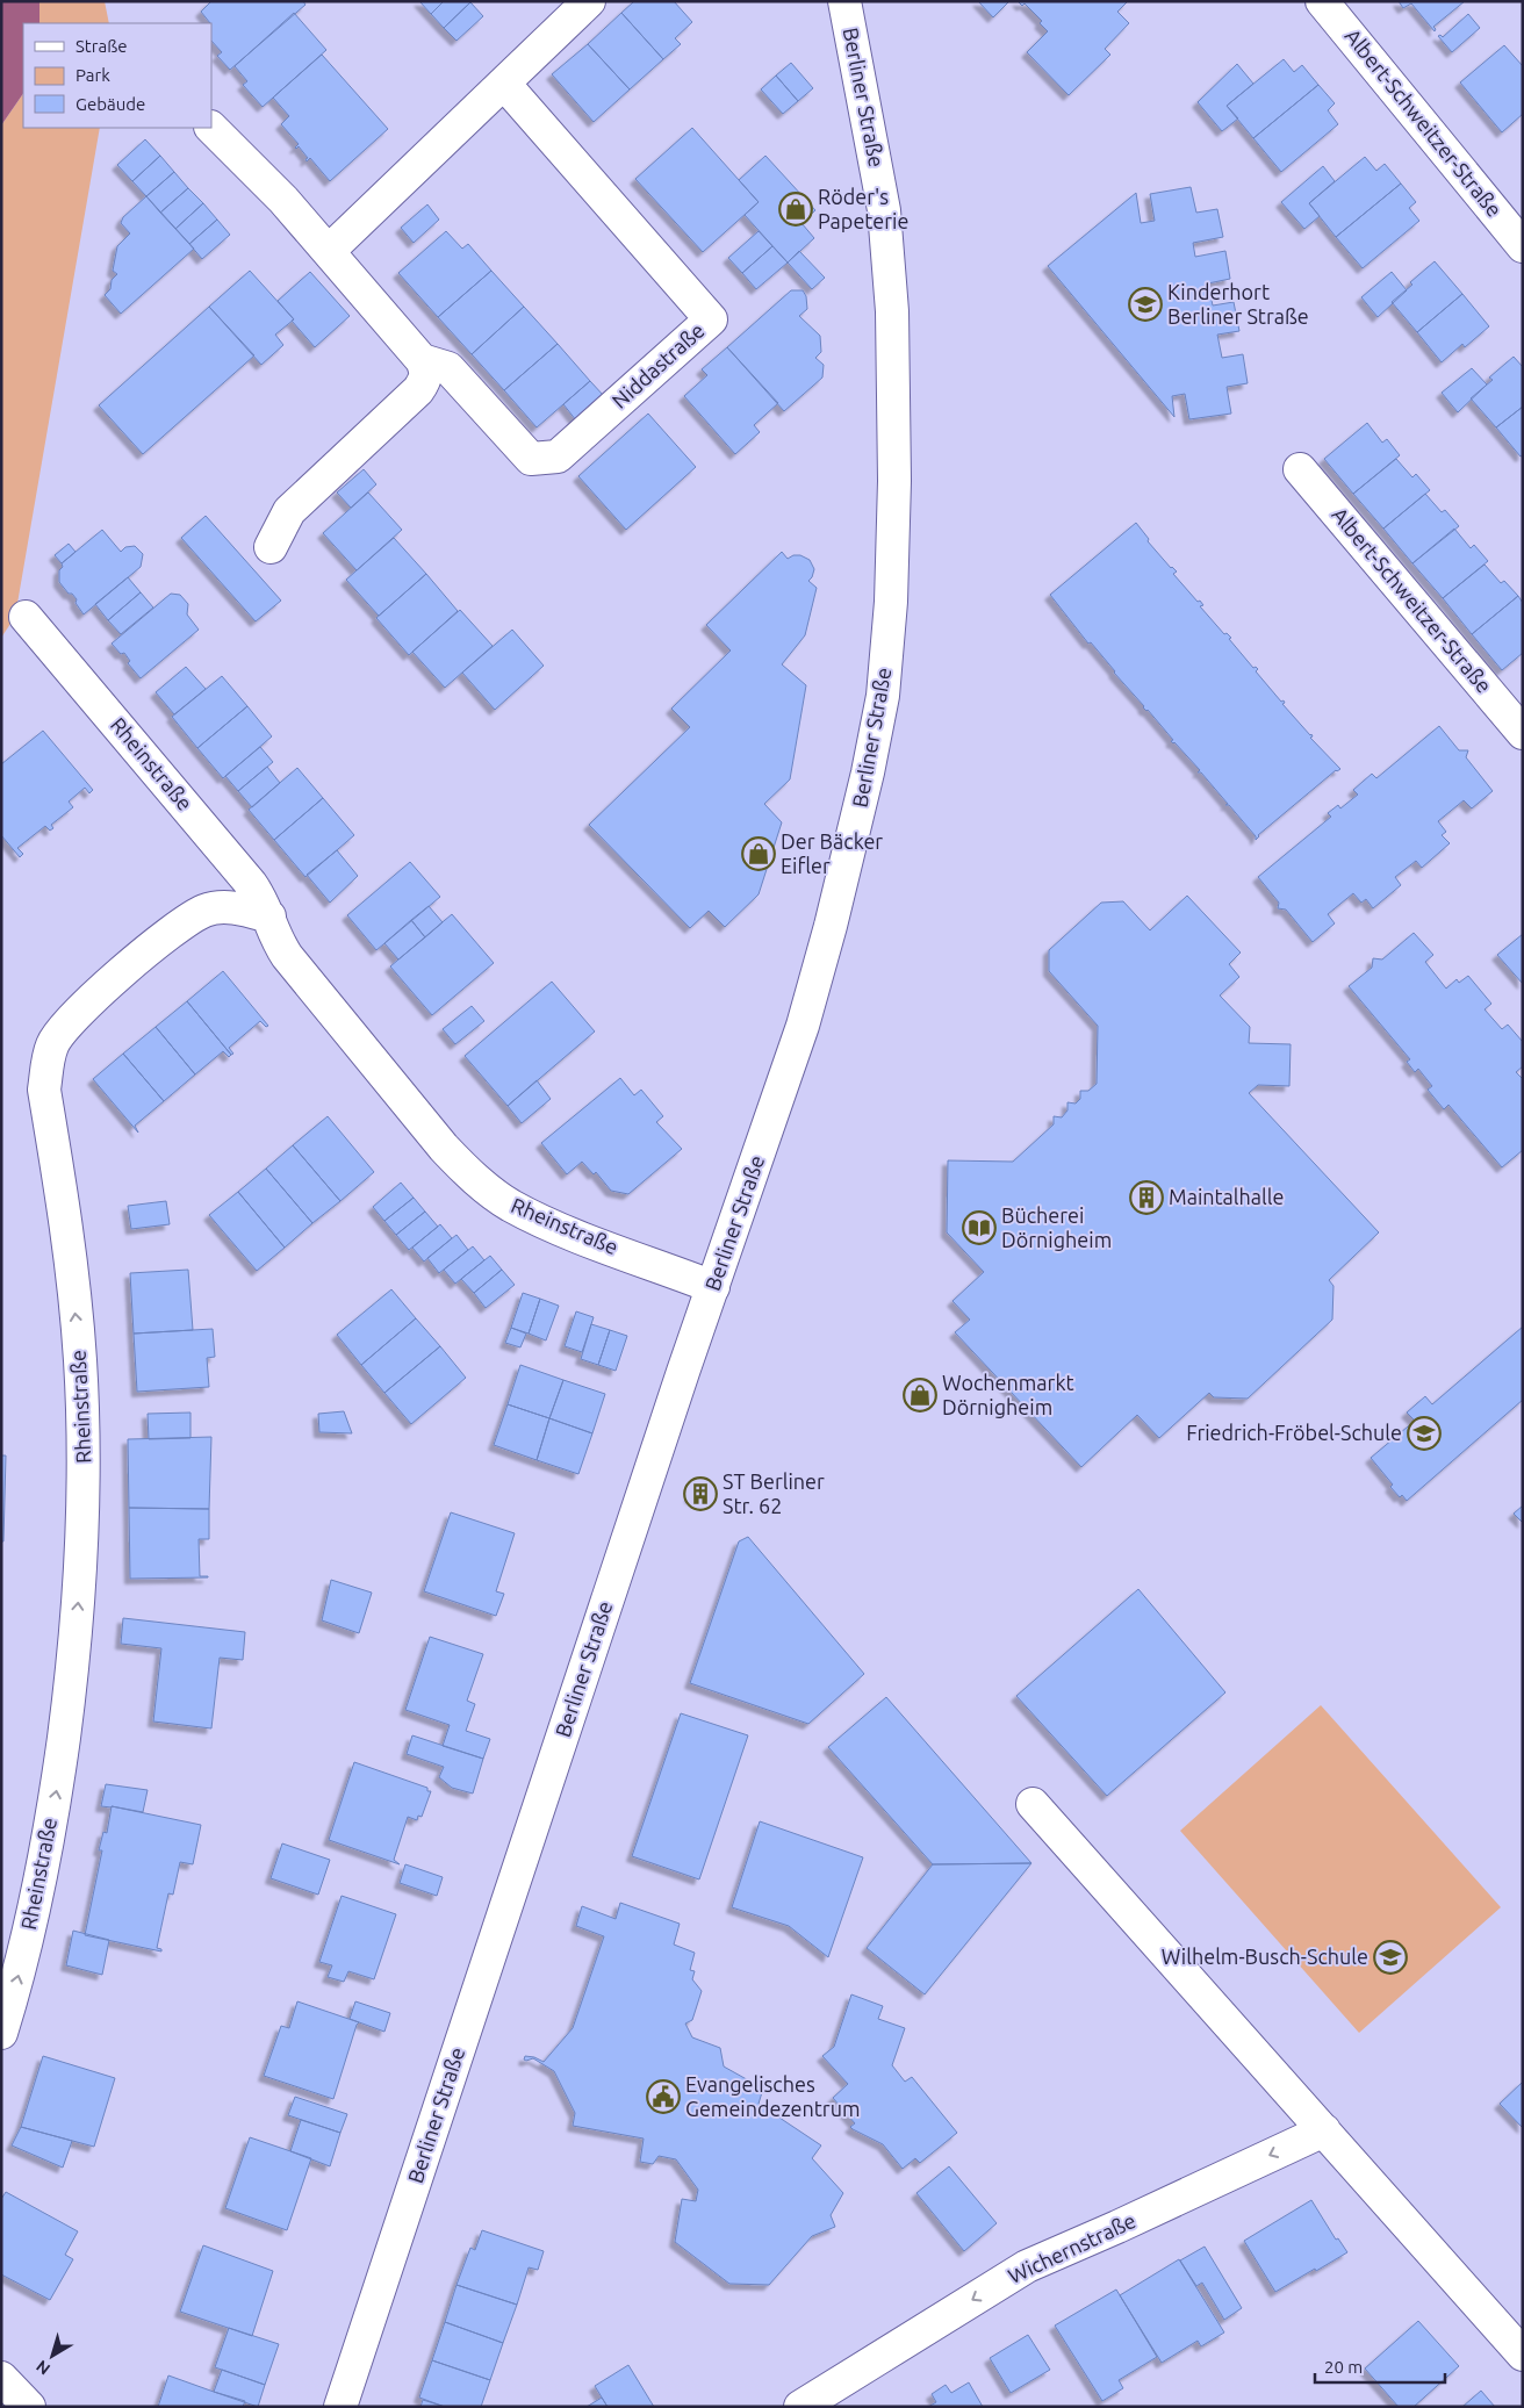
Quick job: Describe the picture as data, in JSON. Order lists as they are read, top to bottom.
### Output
{
  "streets": {
    "street": [
      "Berliner Straße",
      "Albert-Schweitzer-Straße",
      "Niddastraße",
      "Rheinstraße",
      "Wichernstraße"
    ]
  },
  "crossings": [
    ["Berliner Straße", "Rheinstraße"]
  ],
  "one_way": ["Rheinstraße", "Wichernstraße"],
  "places": {
    "shop": ["Röder's Papeterie", "Der Bäcker Eifler", "Wochenmarkt Dörnigheim"],
    "school or university": ["Kinderhort Berliner Straße", "Friedrich-Fröbel-Schule", "Wilhelm-Busch-Schule"],
    "building": ["Maintalhalle", "ST Berliner Str. 62"],
    "library": ["Bücherei Dörnigheim"],
    "public building": ["Evangelisches Gemeindezentrum"]
  },
  "legend": ["Straße", "Park", "Gebäude"],
  "scale_bar": "20 m",
  "north": "bottom left"
}
